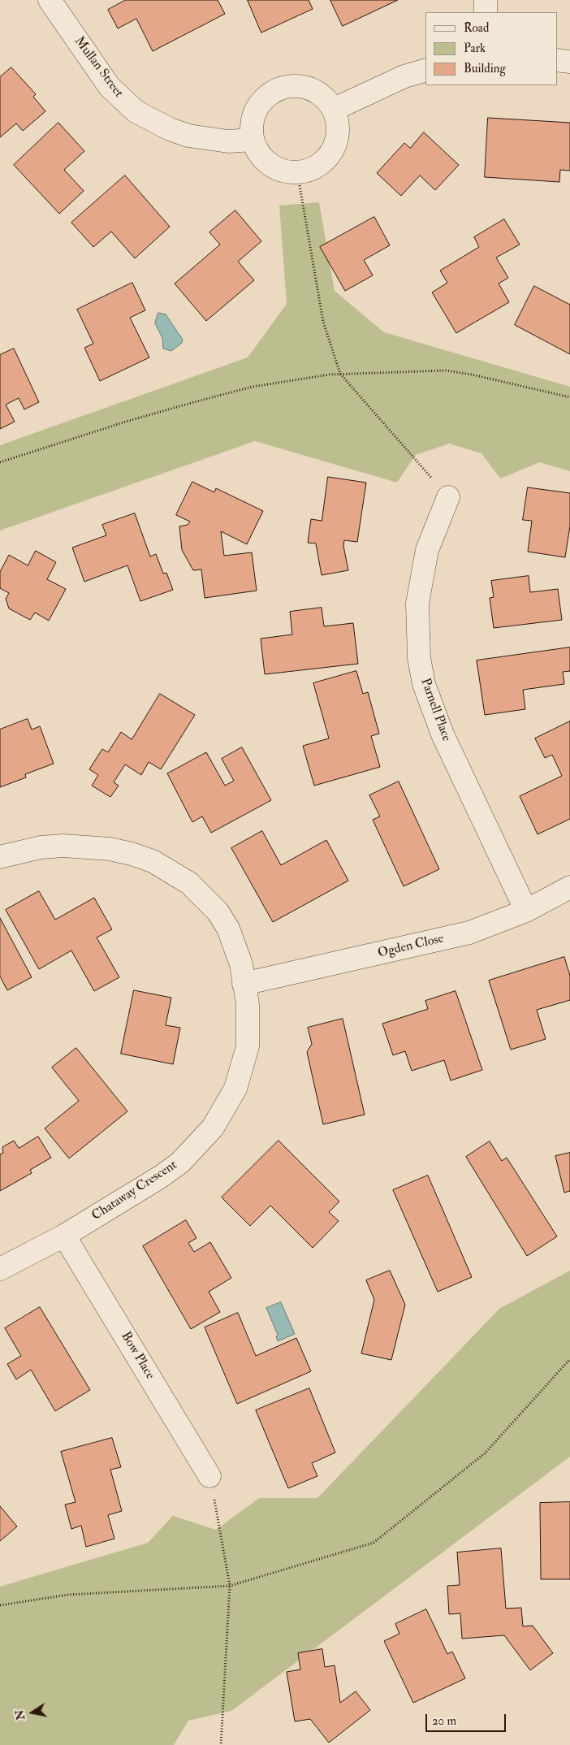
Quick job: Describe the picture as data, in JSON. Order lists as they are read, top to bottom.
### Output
{
  "streets": {
    "street": [
      "Mullan Street",
      "Parnell Place",
      "Ogden Close",
      "Chataway Crescent",
      "Bow Place"
    ]
  },
  "crossings": [
    ["Parnell Place", "Ogden Close"],
    ["Ogden Close", "Chataway Crescent"],
    ["Chataway Crescent", "Bow Place"]
  ],
  "legend": ["Road", "Park", "Building"],
  "scale_bar": "20 m",
  "north": "left"
}
